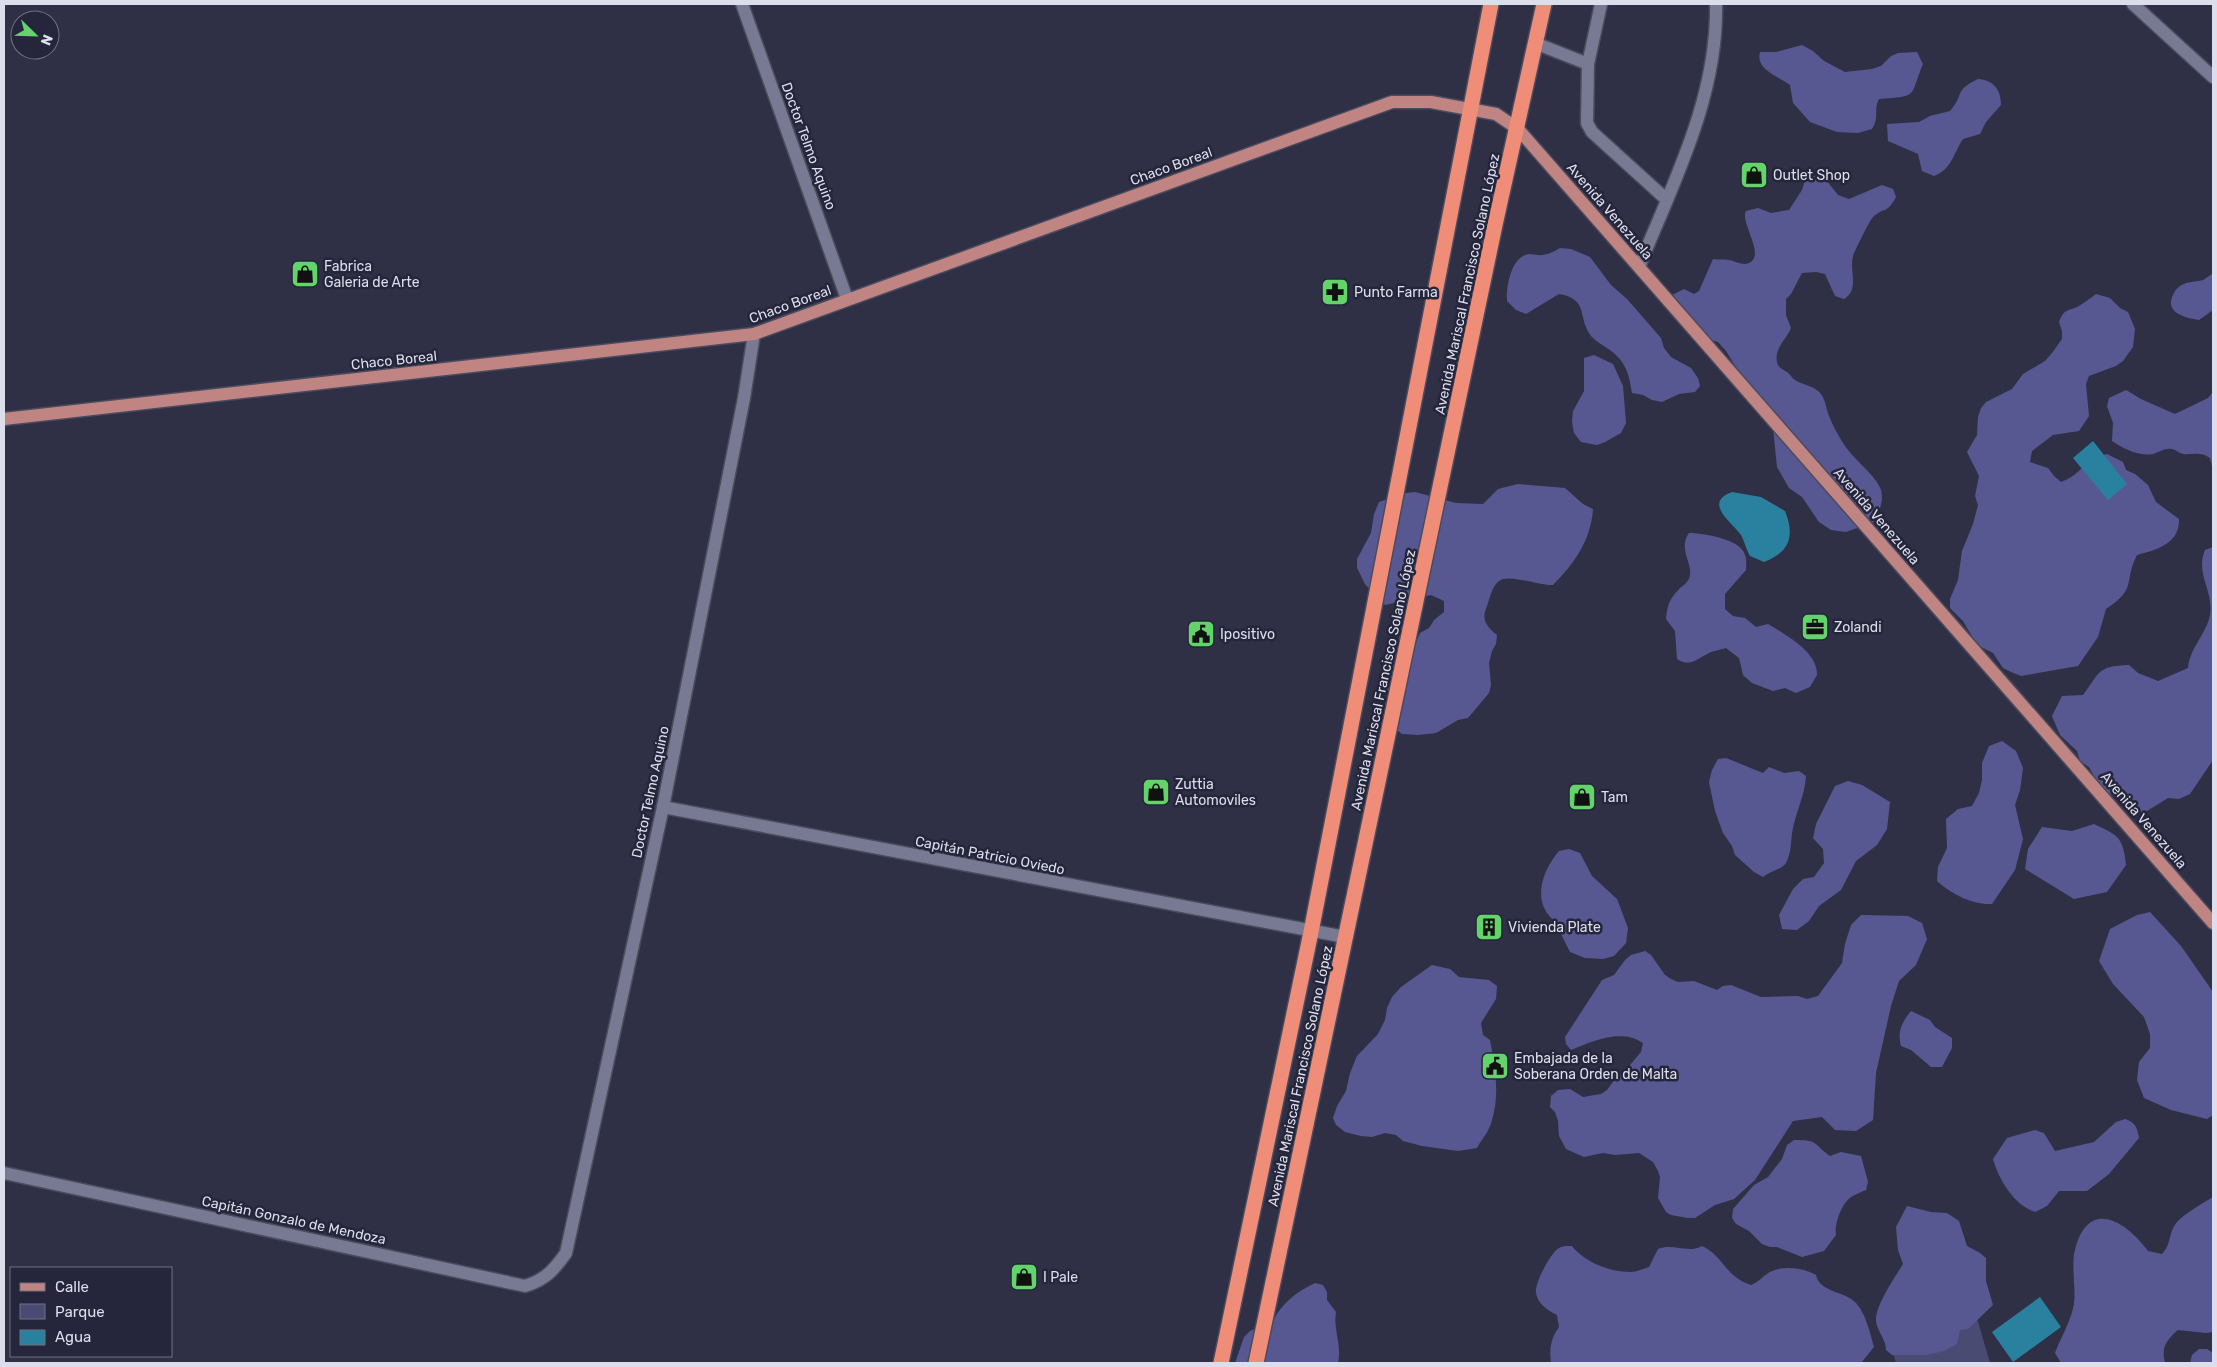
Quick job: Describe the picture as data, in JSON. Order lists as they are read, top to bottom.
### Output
{
  "streets": {
    "highway": ["Avenida Mariscal Francisco Solano López"],
    "main road": ["Chaco Boreal", "Avenida Venezuela"],
    "street": ["Doctor Telmo Aquino", "Capitán Patricio Oviedo", "Capitán Gonzalo de Mendoza"]
  },
  "crossings": [
    ["Doctor Telmo Aquino", "Chaco Boreal"],
    ["Doctor Telmo Aquino", "Capitán Patricio Oviedo"],
    ["Doctor Telmo Aquino", "Capitán Gonzalo de Mendoza"],
    ["Chaco Boreal", "Avenida Venezuela"],
    ["Chaco Boreal", "Avenida Mariscal Francisco Solano López"],
    ["Avenida Venezuela", "Avenida Mariscal Francisco Solano López"],
    ["Avenida Mariscal Francisco Solano López", "Capitán Patricio Oviedo"]
  ],
  "places": {
    "shop": [
      "Outlet Shop",
      "Fabrica Galeria de Arte",
      "Zuttia Automoviles",
      "Tam",
      "I Pale"
    ],
    "pharmacy": ["Punto Farma"],
    "office": ["Zolandi"],
    "public building": ["Ipositivo", "Embajada de la Soberana Orden de Malta"],
    "building": ["Vivienda Plate"]
  },
  "legend": ["Calle", "Parque", "Agua"],
  "north": "bottom right"
}
